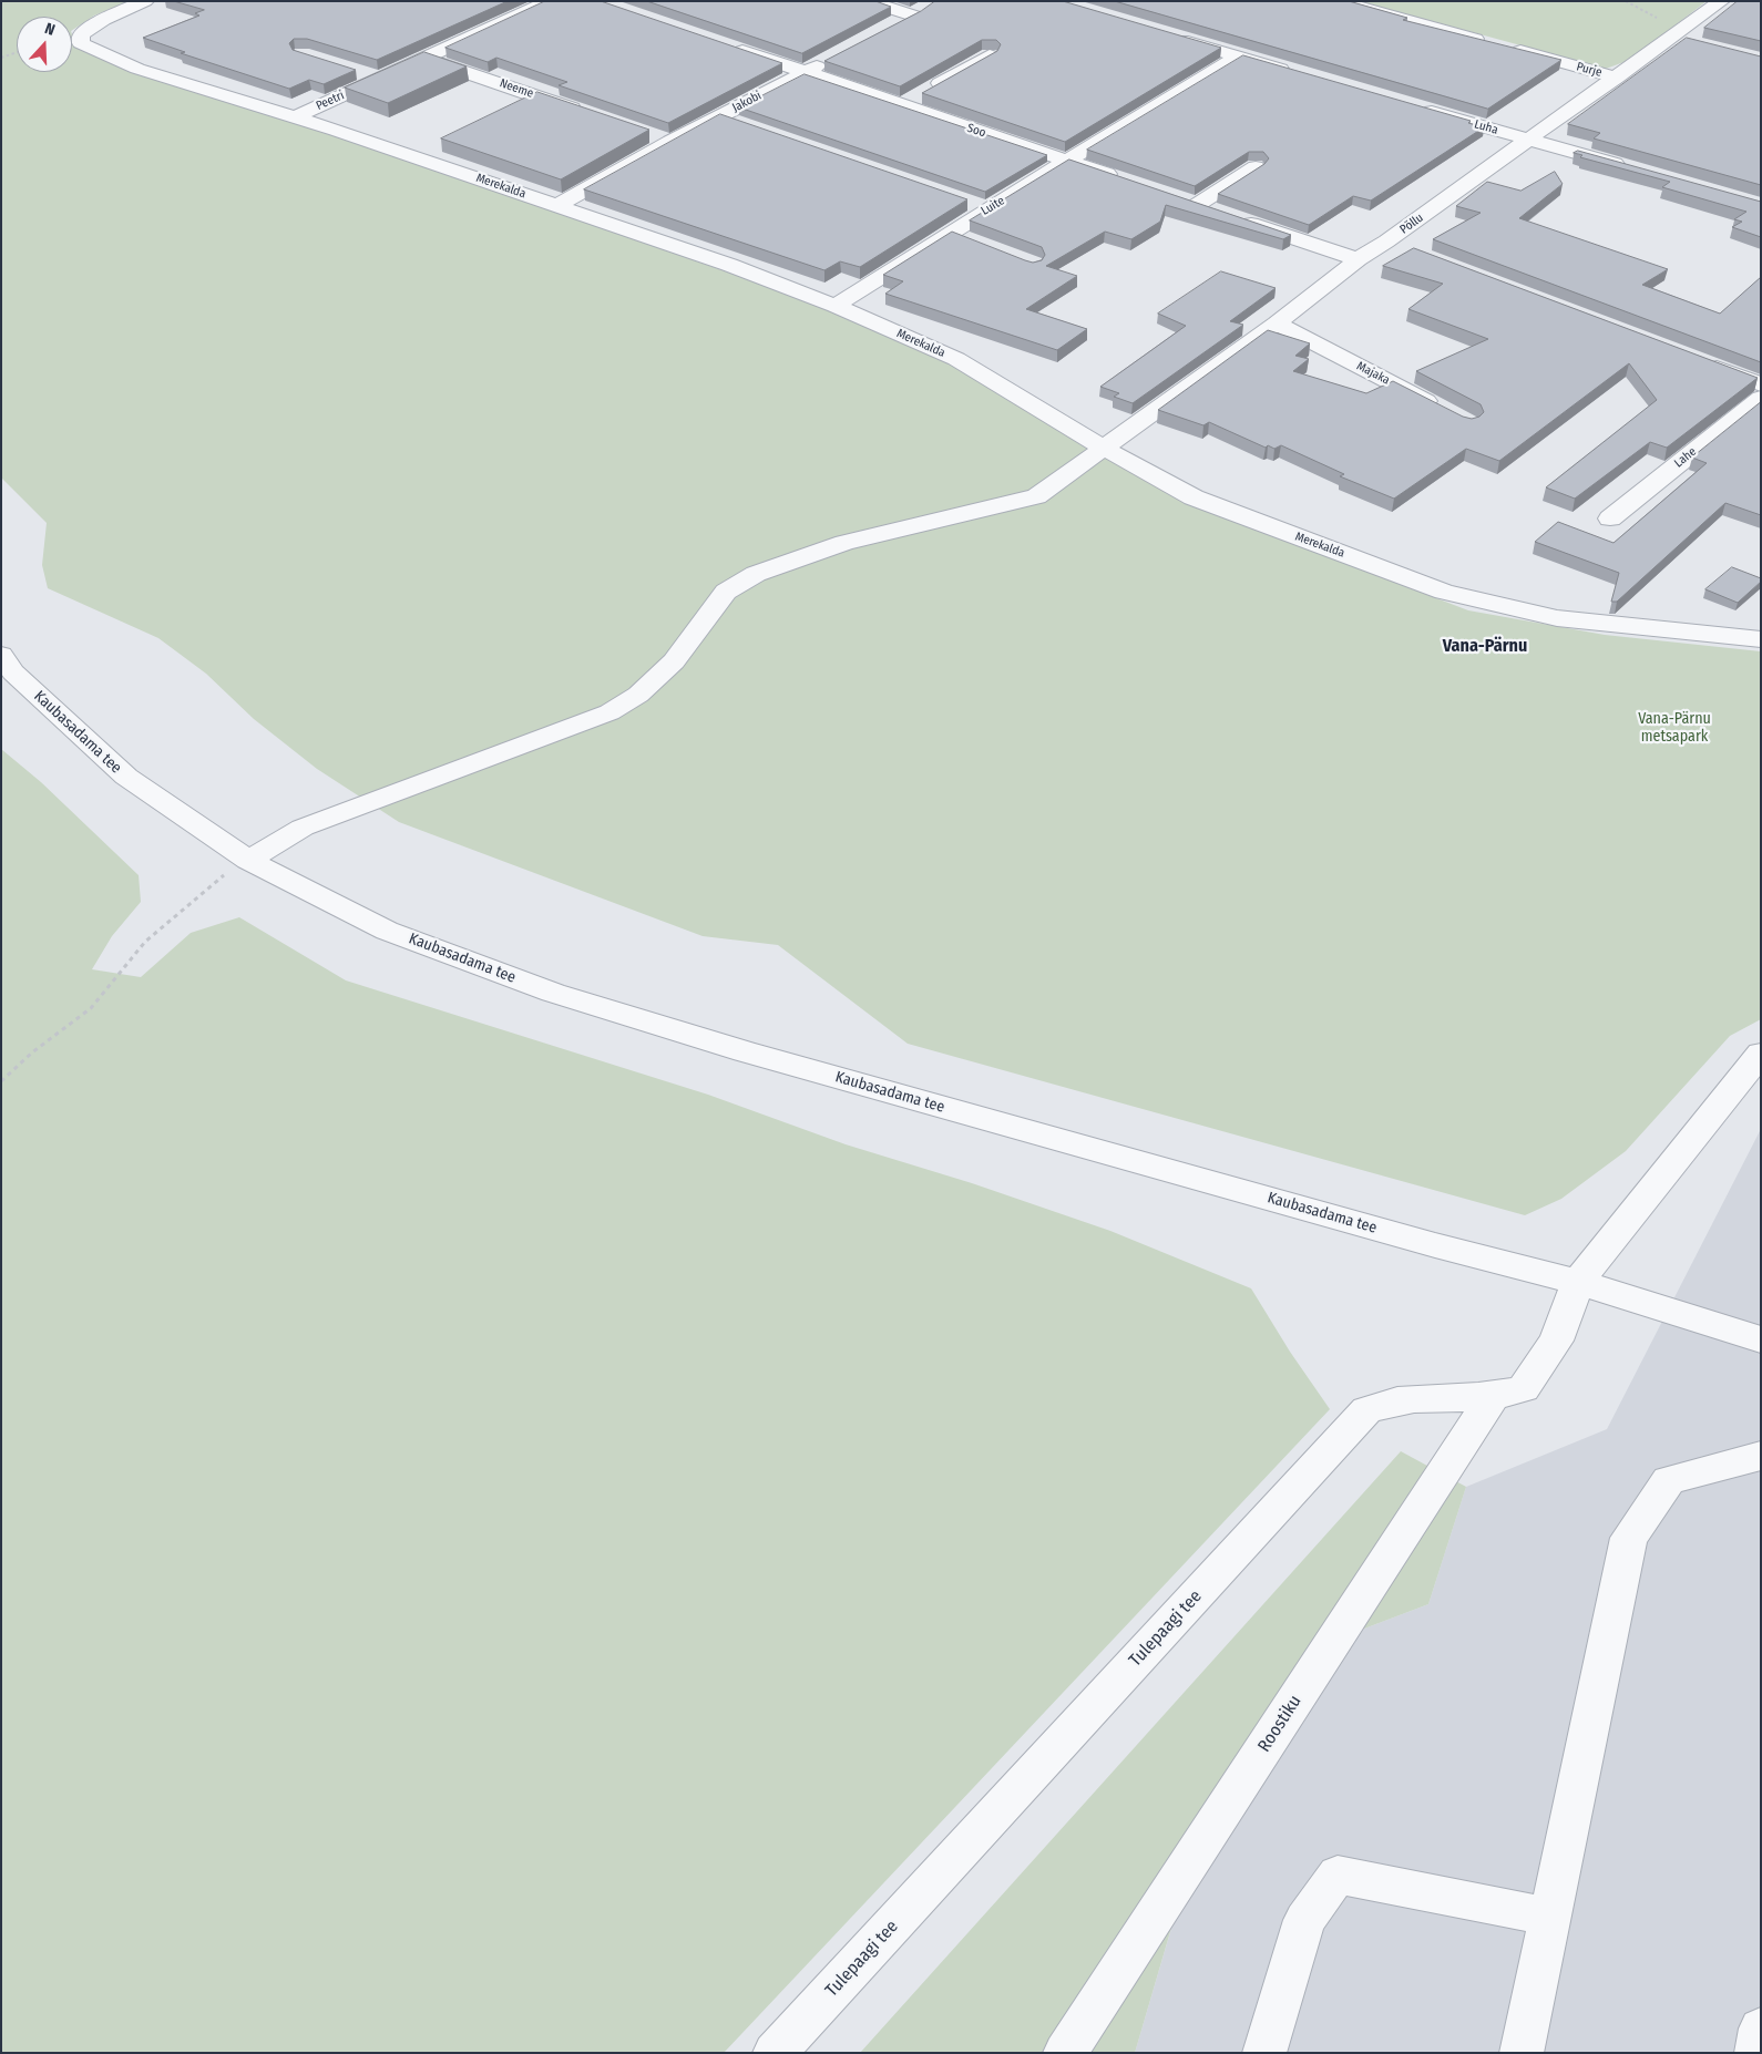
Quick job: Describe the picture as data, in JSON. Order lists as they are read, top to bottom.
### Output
{
  "streets": {
    "street": [
      "Purje",
      "Neeme",
      "Peetri",
      "Jakobi",
      "Luha",
      "Soo",
      "Merekalda",
      "Luite",
      "Põllu",
      "Majaka",
      "Lahe",
      "Kaubasadama tee",
      "Tulepaagi tee",
      "Roostiku"
    ]
  },
  "crossings": [
    ["Purje", "Põllu"],
    ["Neeme", "Peetri"],
    ["Peetri", "Merekalda"],
    ["Jakobi", "Soo"],
    ["Jakobi", "Merekalda"],
    ["Luha", "Põllu"],
    ["Soo", "Luite"],
    ["Merekalda", "Luite"],
    ["Merekalda", "Põllu"],
    ["Põllu", "Majaka"],
    ["Põllu", "Kaubasadama tee"],
    ["Kaubasadama tee", "Tulepaagi tee"],
    ["Tulepaagi tee", "Roostiku"]
  ],
  "districts": ["Vana-Pärnu"],
  "parks": ["Vana-Pärnu metsapark"],
  "north": "top"
}
